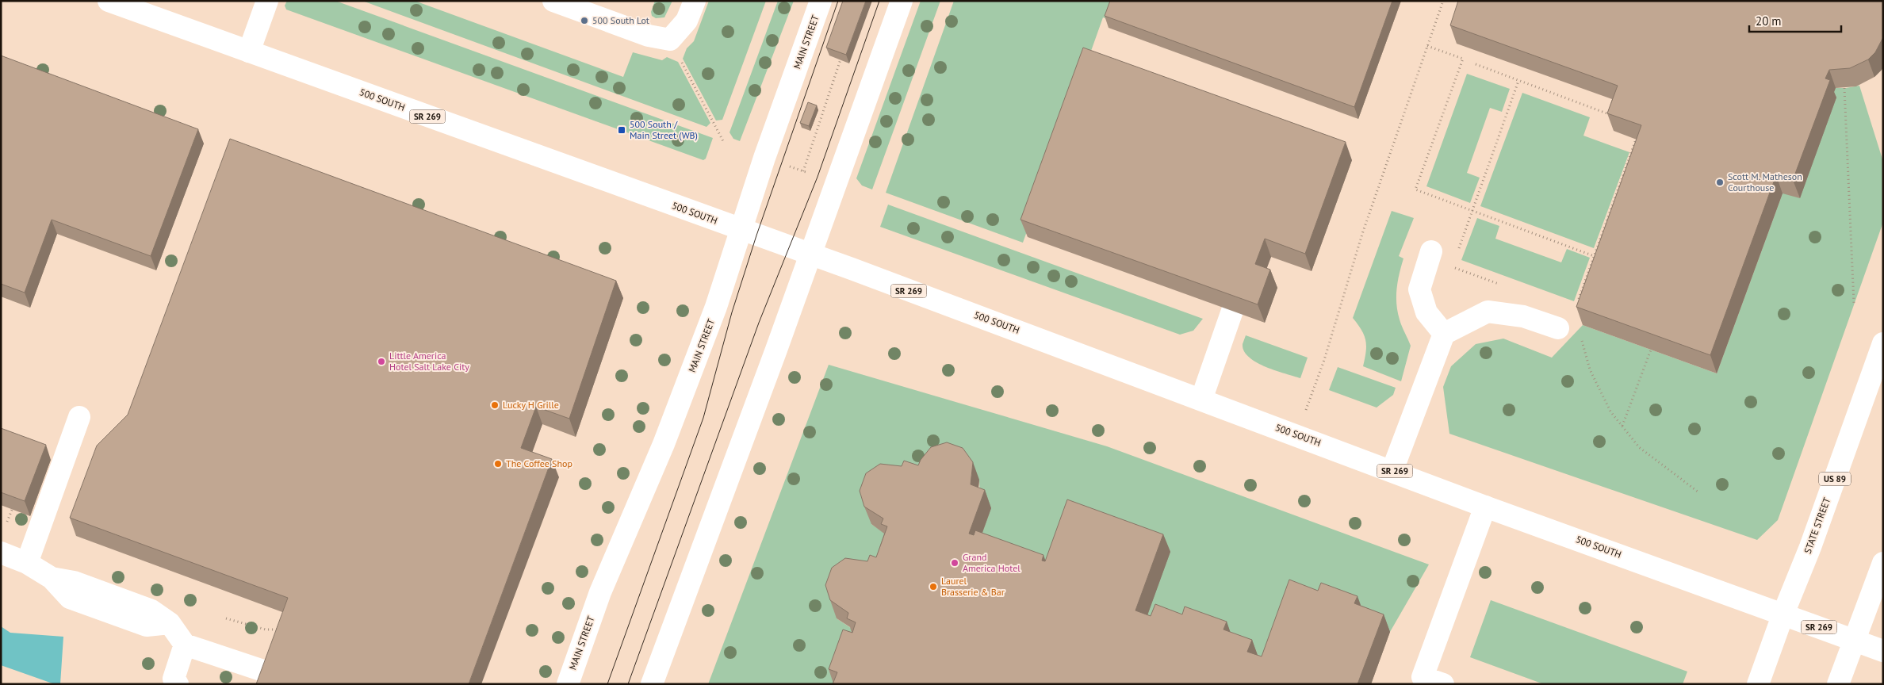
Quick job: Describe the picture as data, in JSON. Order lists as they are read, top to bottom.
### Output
{
  "streets": {
    "main road": [
      "MAIN STREET",
      "500 SOUTH",
      "SR 269",
      "US 89",
      "STATE STREET"
    ]
  },
  "crossings": [
    ["MAIN STREET", "500 SOUTH"],
    ["500 SOUTH", "STATE STREET"]
  ],
  "places": {
    "other": [
      "500 South Lot",
      "Scott M. Matheson Courthouse",
      "Little America Hotel Salt Lake City",
      "Lucky H Grille",
      "The Coffee Shop",
      "Grand America Hotel",
      "Laurel Brasserie & Bar"
    ],
    "transit": ["500 South / Main Street (WB)"]
  },
  "scale_bar": "20 m"
}
